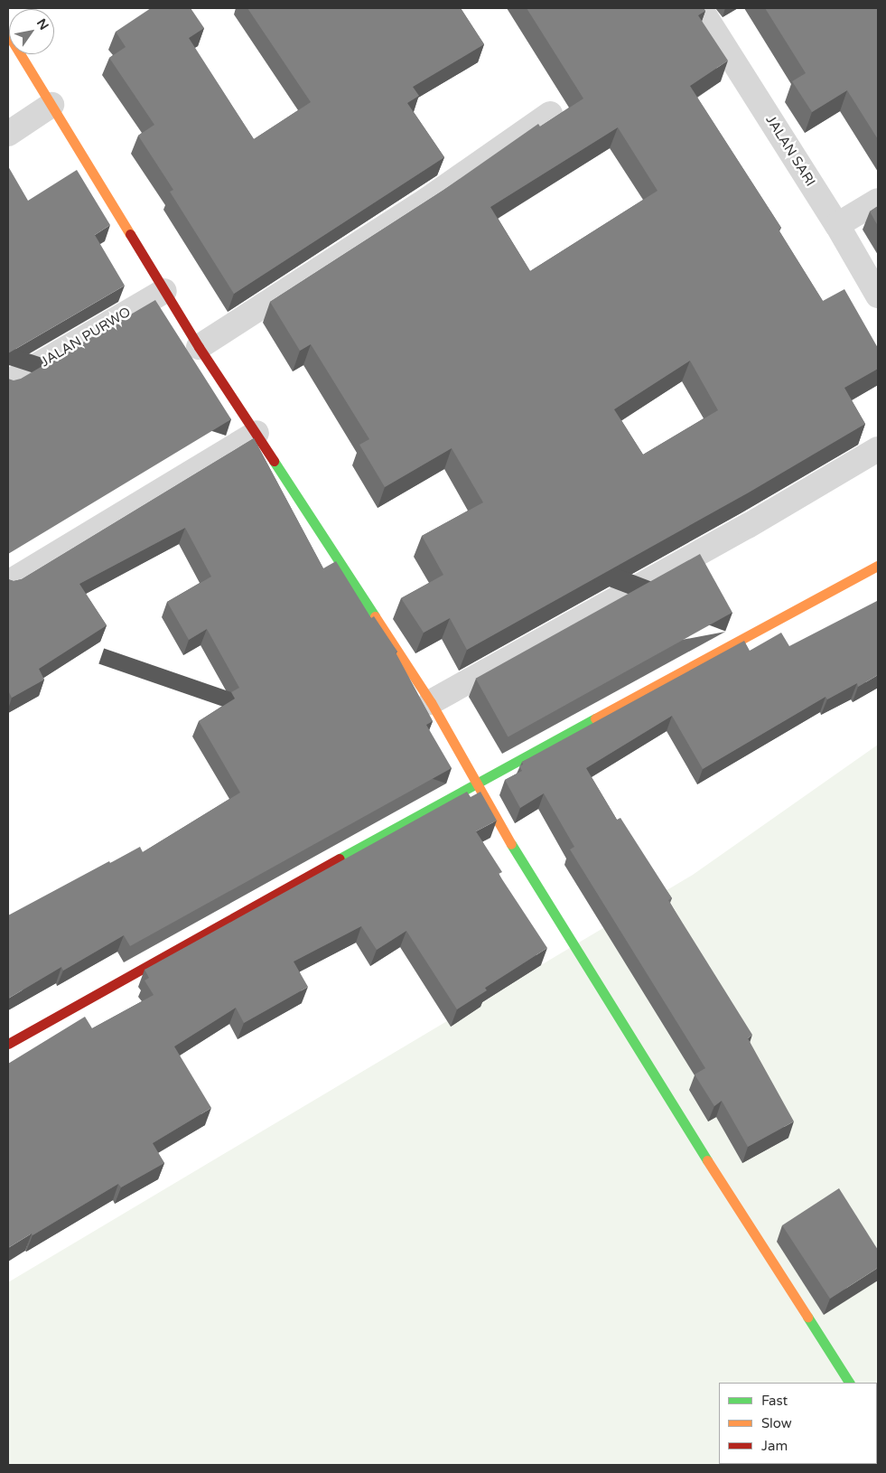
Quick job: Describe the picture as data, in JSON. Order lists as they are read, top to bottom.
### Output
{
  "streets": {
    "street": ["JALAN SARI", "JALAN PURWO"]
  },
  "legend": ["Fast", "Slow", "Jam"],
  "north": "top right"
}
